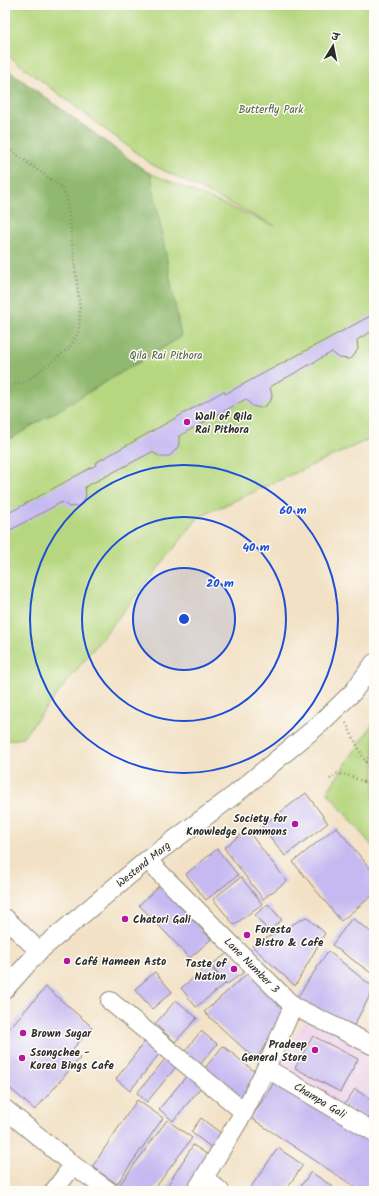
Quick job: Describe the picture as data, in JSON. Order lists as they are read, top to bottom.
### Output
{
  "streets": {
    "street": ["Westend Marg", "Lane Number 3", "Champa Gali"]
  },
  "crossings": [
    ["Westend Marg", "Lane Number 3"]
  ],
  "parks": ["Butterfly Park", "Qila Rai Pithora"],
  "places": [
    "Wall of Qila Rai Pithora",
    "Society for Knowledge Commons",
    "Chatori Gali",
    "Foresta Bistro & Cafe",
    "Café Hameen Asto",
    "Taste of Nation",
    "Brown Sugar",
    "Pradeep General Store",
    "Ssongchee - Korea Bings Cafe"
  ],
  "north": "top",
  "rings": ["60 m", "40 m", "20 m"]
}
